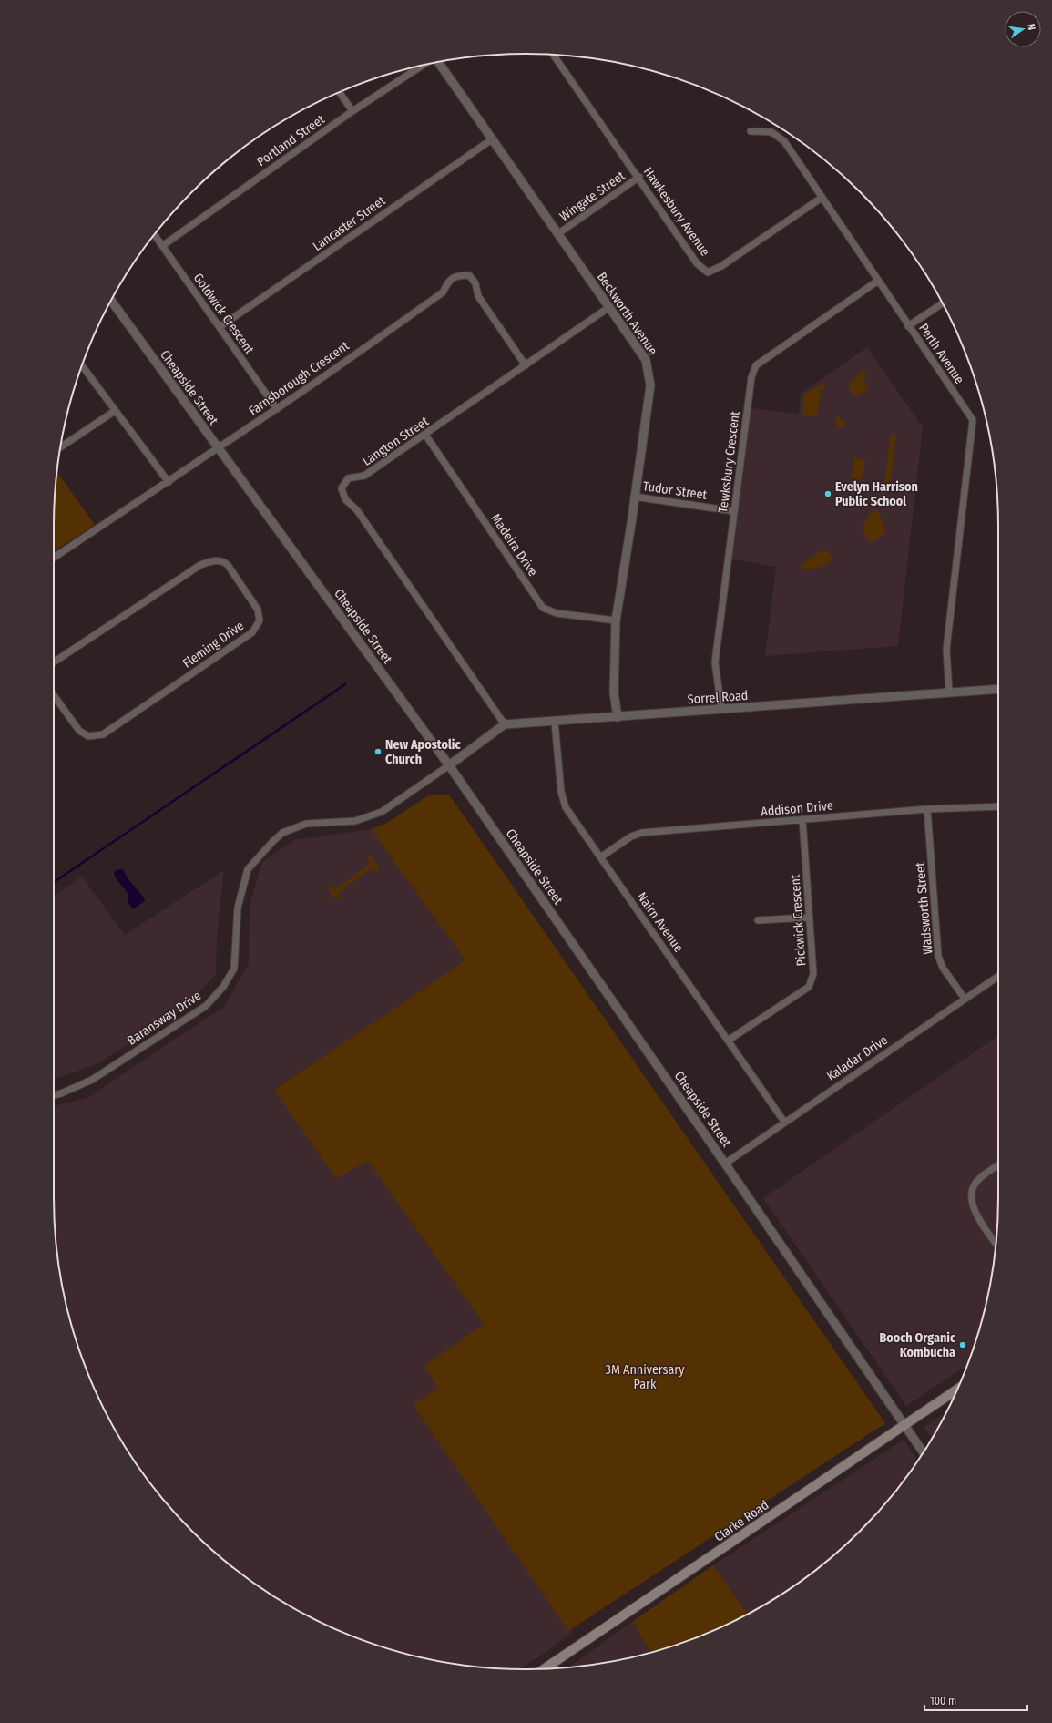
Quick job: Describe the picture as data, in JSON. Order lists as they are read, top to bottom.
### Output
{
  "streets": {
    "main road": ["Clarke Road"],
    "street": [
      "Portland Street",
      "Wingate Street",
      "Hawkesbury Avenue",
      "Lancaster Street",
      "Goldwick Crescent",
      "Beckworth Avenue",
      "Perth Avenue",
      "Farnsborough Crescent",
      "Cheapside Street",
      "Langton Street",
      "Tewksbury Crescent",
      "Tudor Street",
      "Madeira Drive",
      "Fleming Drive",
      "Sorrel Road",
      "Addison Drive",
      "Wadsworth Street",
      "Pickwick Crescent",
      "Nairn Avenue",
      "Baransway Drive",
      "Kaladar Drive"
    ]
  },
  "crossings": [
    ["Portland Street", "Goldwick Crescent"],
    ["Wingate Street", "Hawkesbury Avenue"],
    ["Wingate Street", "Beckworth Avenue"],
    ["Hawkesbury Avenue", "Perth Avenue"],
    ["Lancaster Street", "Goldwick Crescent"],
    ["Lancaster Street", "Beckworth Avenue"],
    ["Goldwick Crescent", "Farnsborough Crescent"],
    ["Beckworth Avenue", "Langton Street"],
    ["Beckworth Avenue", "Tudor Street"],
    ["Beckworth Avenue", "Madeira Drive"],
    ["Beckworth Avenue", "Sorrel Road"],
    ["Perth Avenue", "Tewksbury Crescent"],
    ["Perth Avenue", "Sorrel Road"],
    ["Farnsborough Crescent", "Cheapside Street"],
    ["Farnsborough Crescent", "Langton Street"],
    ["Cheapside Street", "Baransway Drive"],
    ["Cheapside Street", "Kaladar Drive"],
    ["Cheapside Street", "Clarke Road"],
    ["Langton Street", "Madeira Drive"],
    ["Langton Street", "Sorrel Road"],
    ["Tewksbury Crescent", "Tudor Street"],
    ["Tewksbury Crescent", "Sorrel Road"],
    ["Sorrel Road", "Nairn Avenue"],
    ["Addison Drive", "Wadsworth Street"],
    ["Addison Drive", "Pickwick Crescent"],
    ["Addison Drive", "Nairn Avenue"],
    ["Wadsworth Street", "Kaladar Drive"],
    ["Pickwick Crescent", "Nairn Avenue"],
    ["Nairn Avenue", "Kaladar Drive"]
  ],
  "parks": ["3M Anniversary Park"],
  "places": ["Evelyn Harrison Public School", "New Apostolic Church", "Booch Organic Kombucha"],
  "scale_bar": "100 m",
  "north": "right"
}
